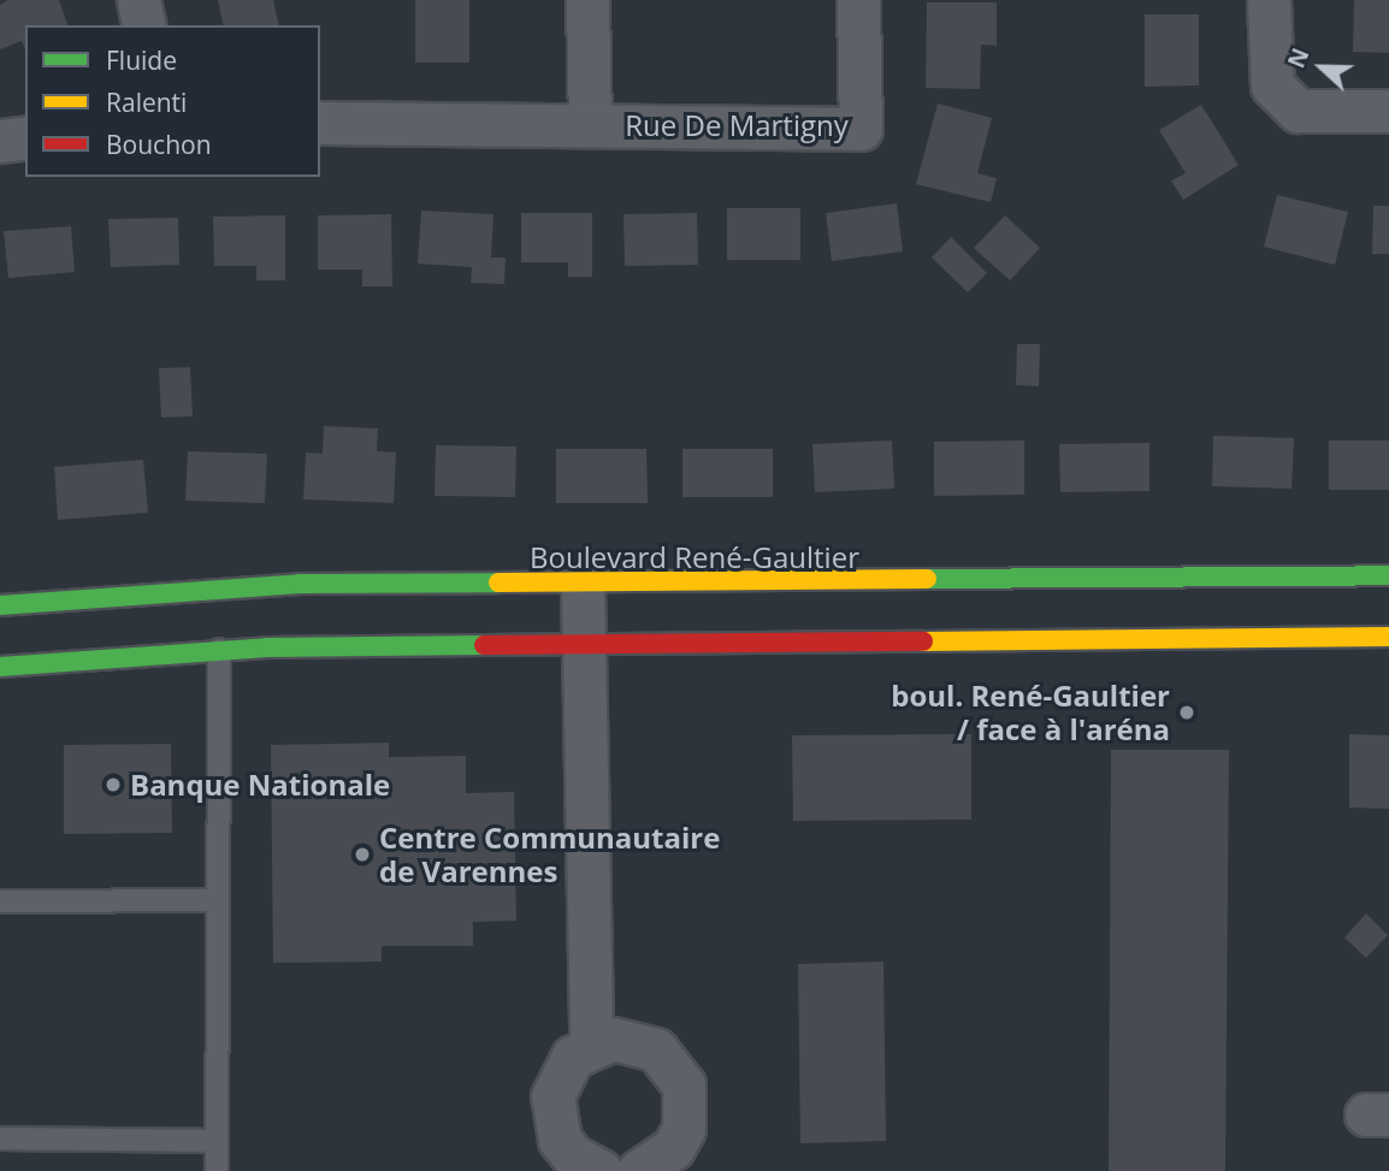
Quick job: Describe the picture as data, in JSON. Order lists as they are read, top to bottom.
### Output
{
  "streets": {
    "street": ["Rue De Martigny", "Boulevard René-Gaultier"]
  },
  "places": ["boul. René-Gaultier / face à l'aréna", "Banque Nationale", "Centre Communautaire de Varennes"],
  "legend": ["Fluide", "Ralenti", "Bouchon"],
  "north": "left"
}
